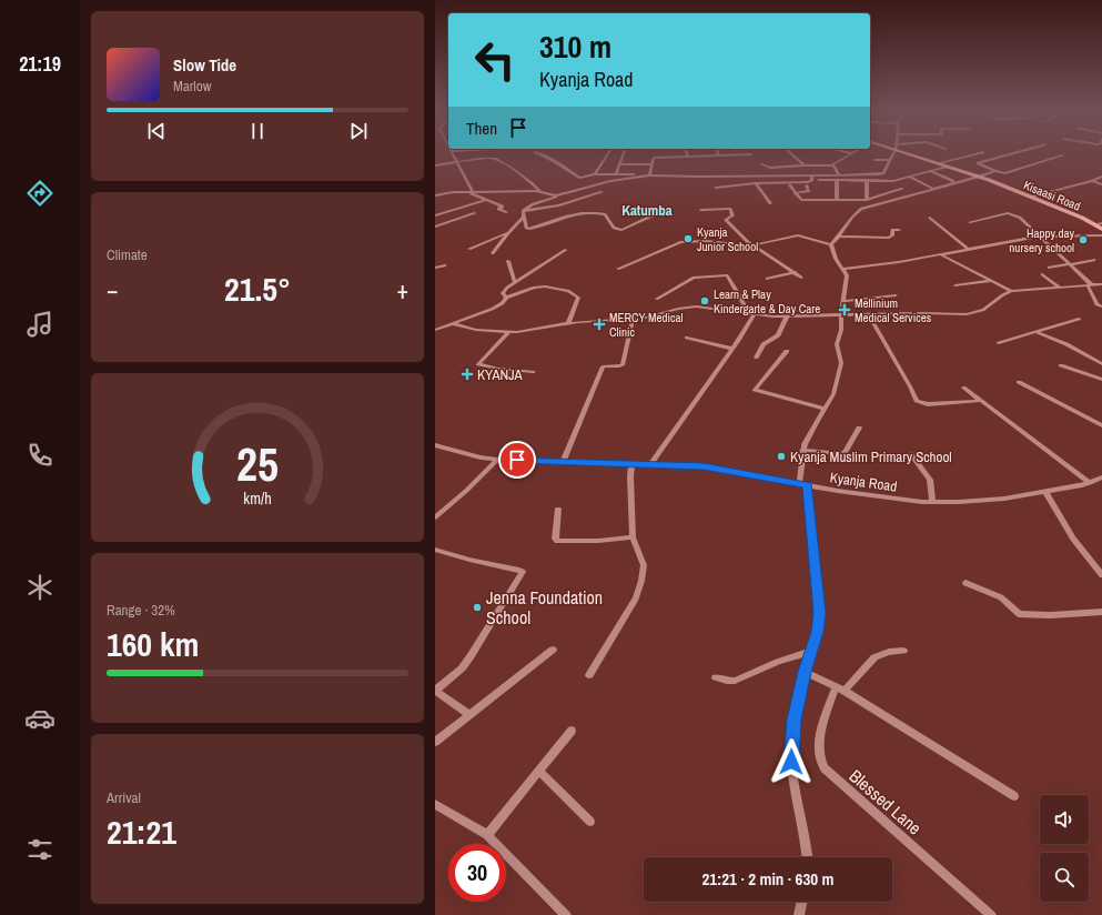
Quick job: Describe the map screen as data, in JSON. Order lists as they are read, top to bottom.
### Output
{
  "streets": {
    "main road": ["Kisaasi Road"],
    "street": ["Kyanja Road", "Blessed Lane"]
  },
  "districts": ["Katumba"],
  "places": {
    "other": [
      "Kyanja Junior School",
      "Happy day nursery school",
      "Learn & Play Kindergarte & Day Care",
      "Kyanja Muslim Primary School",
      "Jenna Foundation School"
    ],
    "health": ["Mellinium Medical Services", "MERCY Medical Clinic", "KYANJA"]
  },
  "page": {
    "tabs": "21:19",
    "turn": ["310 m", "Kyanja Road"],
    "song": ["Slow Tide", "Marlow"],
    "then": "Then",
    "tile": [
      "Climate",
      ["Range · 32%", "160 km"],
      ["Arrival", "21:21"]
    ],
    "heat": ["−", "21.5°", "+"],
    "limit": "30",
    "trip": "21:21 · 2 min · 630 m",
    "gauge": ["25", "km/h"]
  }
}
